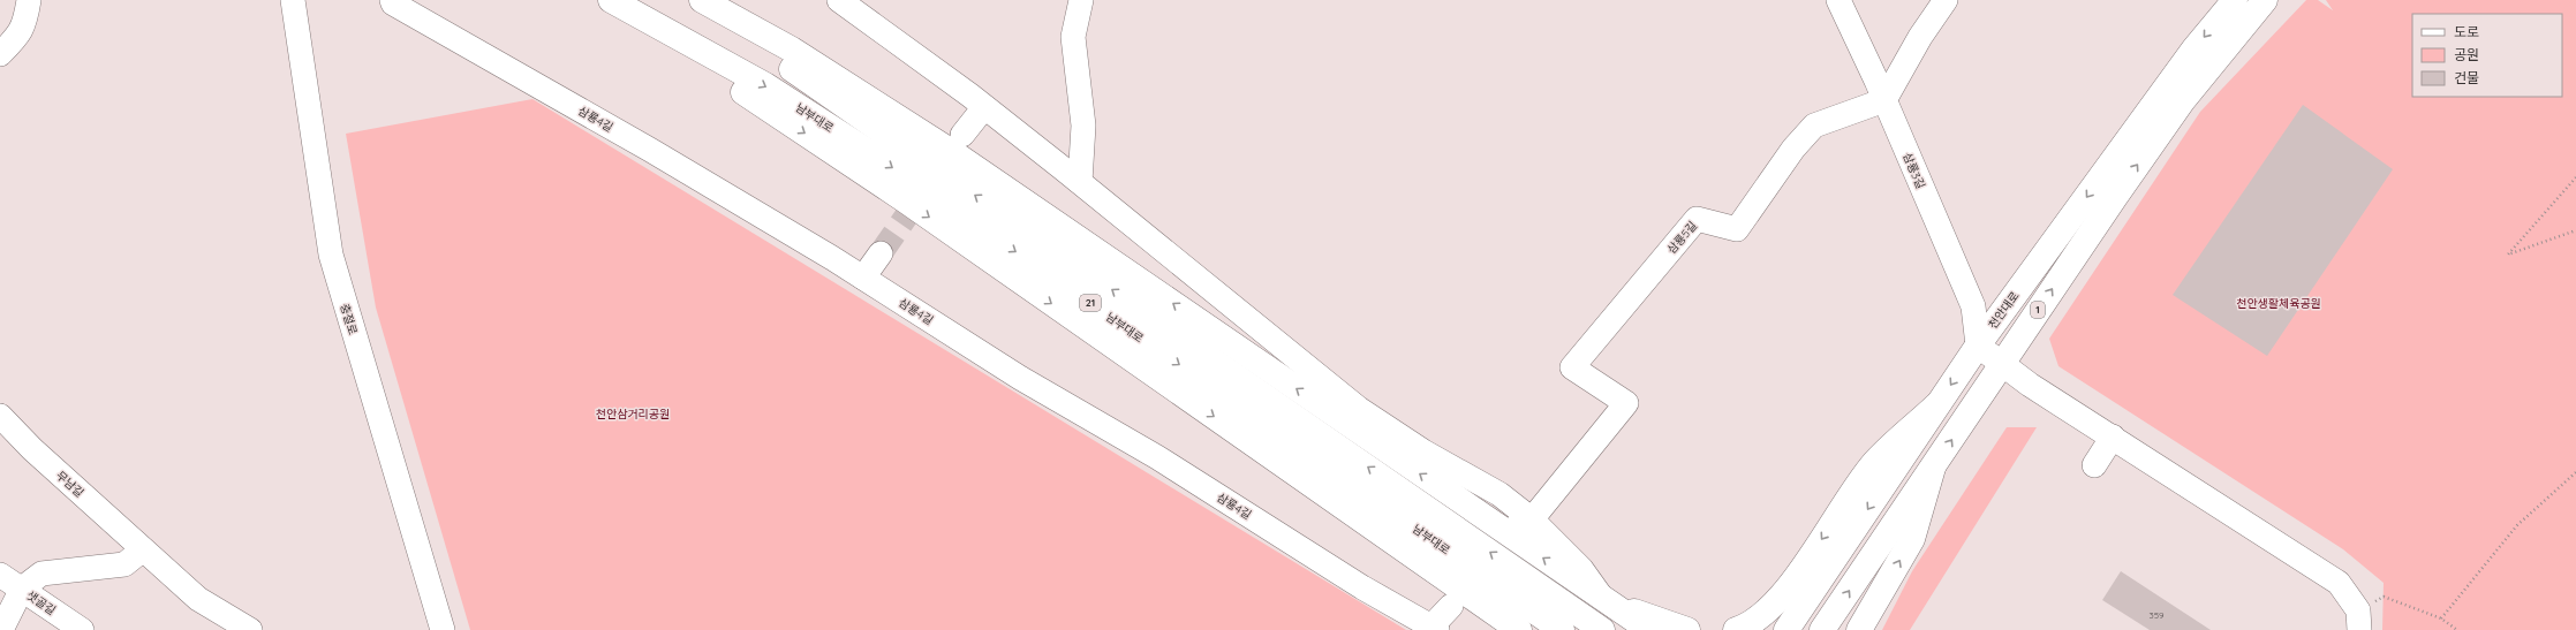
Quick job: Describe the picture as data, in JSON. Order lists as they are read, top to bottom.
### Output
{
  "streets": {
    "main road": [
      "남부대로",
      "21",
      "천안대로",
      "1"
    ],
    "street": [
      "삼룡4길",
      "삼룡3길",
      "삼룡5길",
      "충절로",
      "무남길",
      "샛골길"
    ]
  },
  "crossings": [
    ["남부대로", "21"],
    ["삼룡3길", "삼룡5길"],
    ["삼룡3길", "천안대로"]
  ],
  "parks": ["천안생활체육공원", "천안삼거리공원"],
  "house_numbers": ["359"],
  "legend": ["도로", "공원", "건물"]
}
